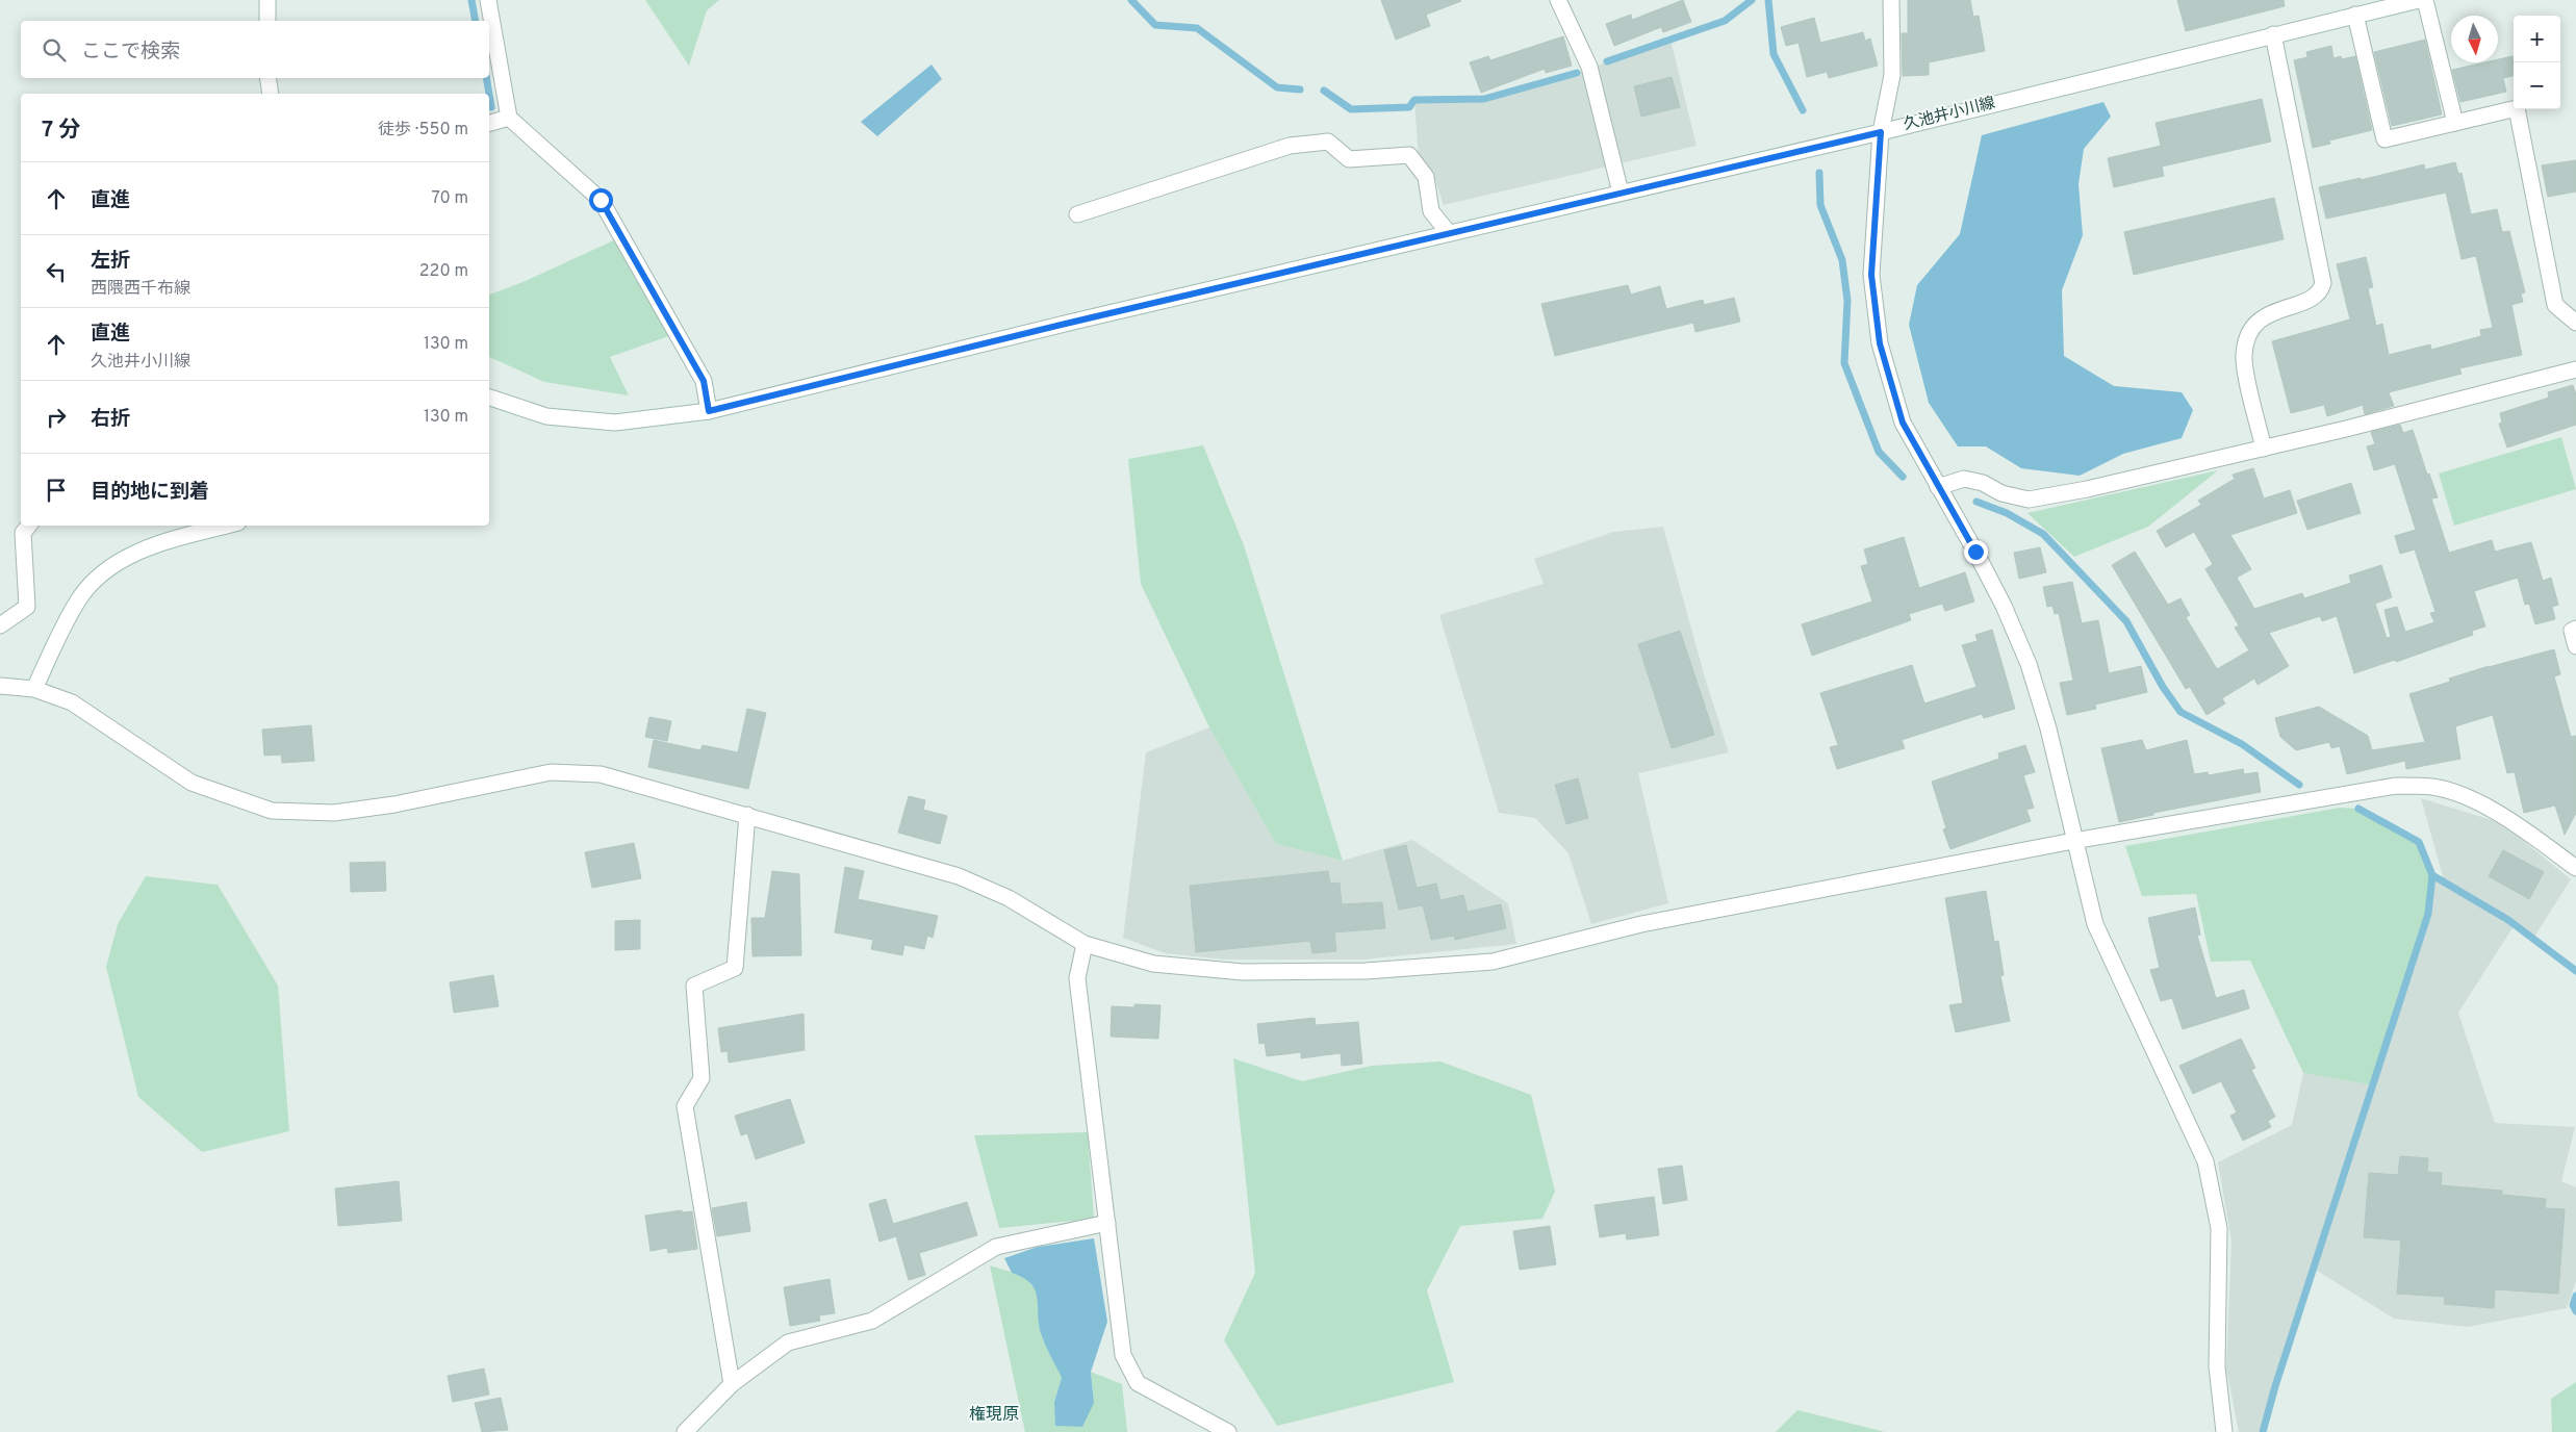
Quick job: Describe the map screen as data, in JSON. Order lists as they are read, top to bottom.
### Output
{
  "streets": {
    "street": ["久池井小川線"]
  },
  "districts": ["権現原"],
  "north": "bottom",
  "page": {
    "map_buttons": ["+", "−"],
    "search": "ここで検索",
    "heading": ["7 分", "徒歩 · 550 m"],
    "list": [
      ["直進", "70 m"],
      ["左折", "西隈西千布線", "220 m"],
      ["直進", "久池井小川線", "130 m"],
      ["右折", "130 m"],
      "目的地に到着"
    ]
  }
}
